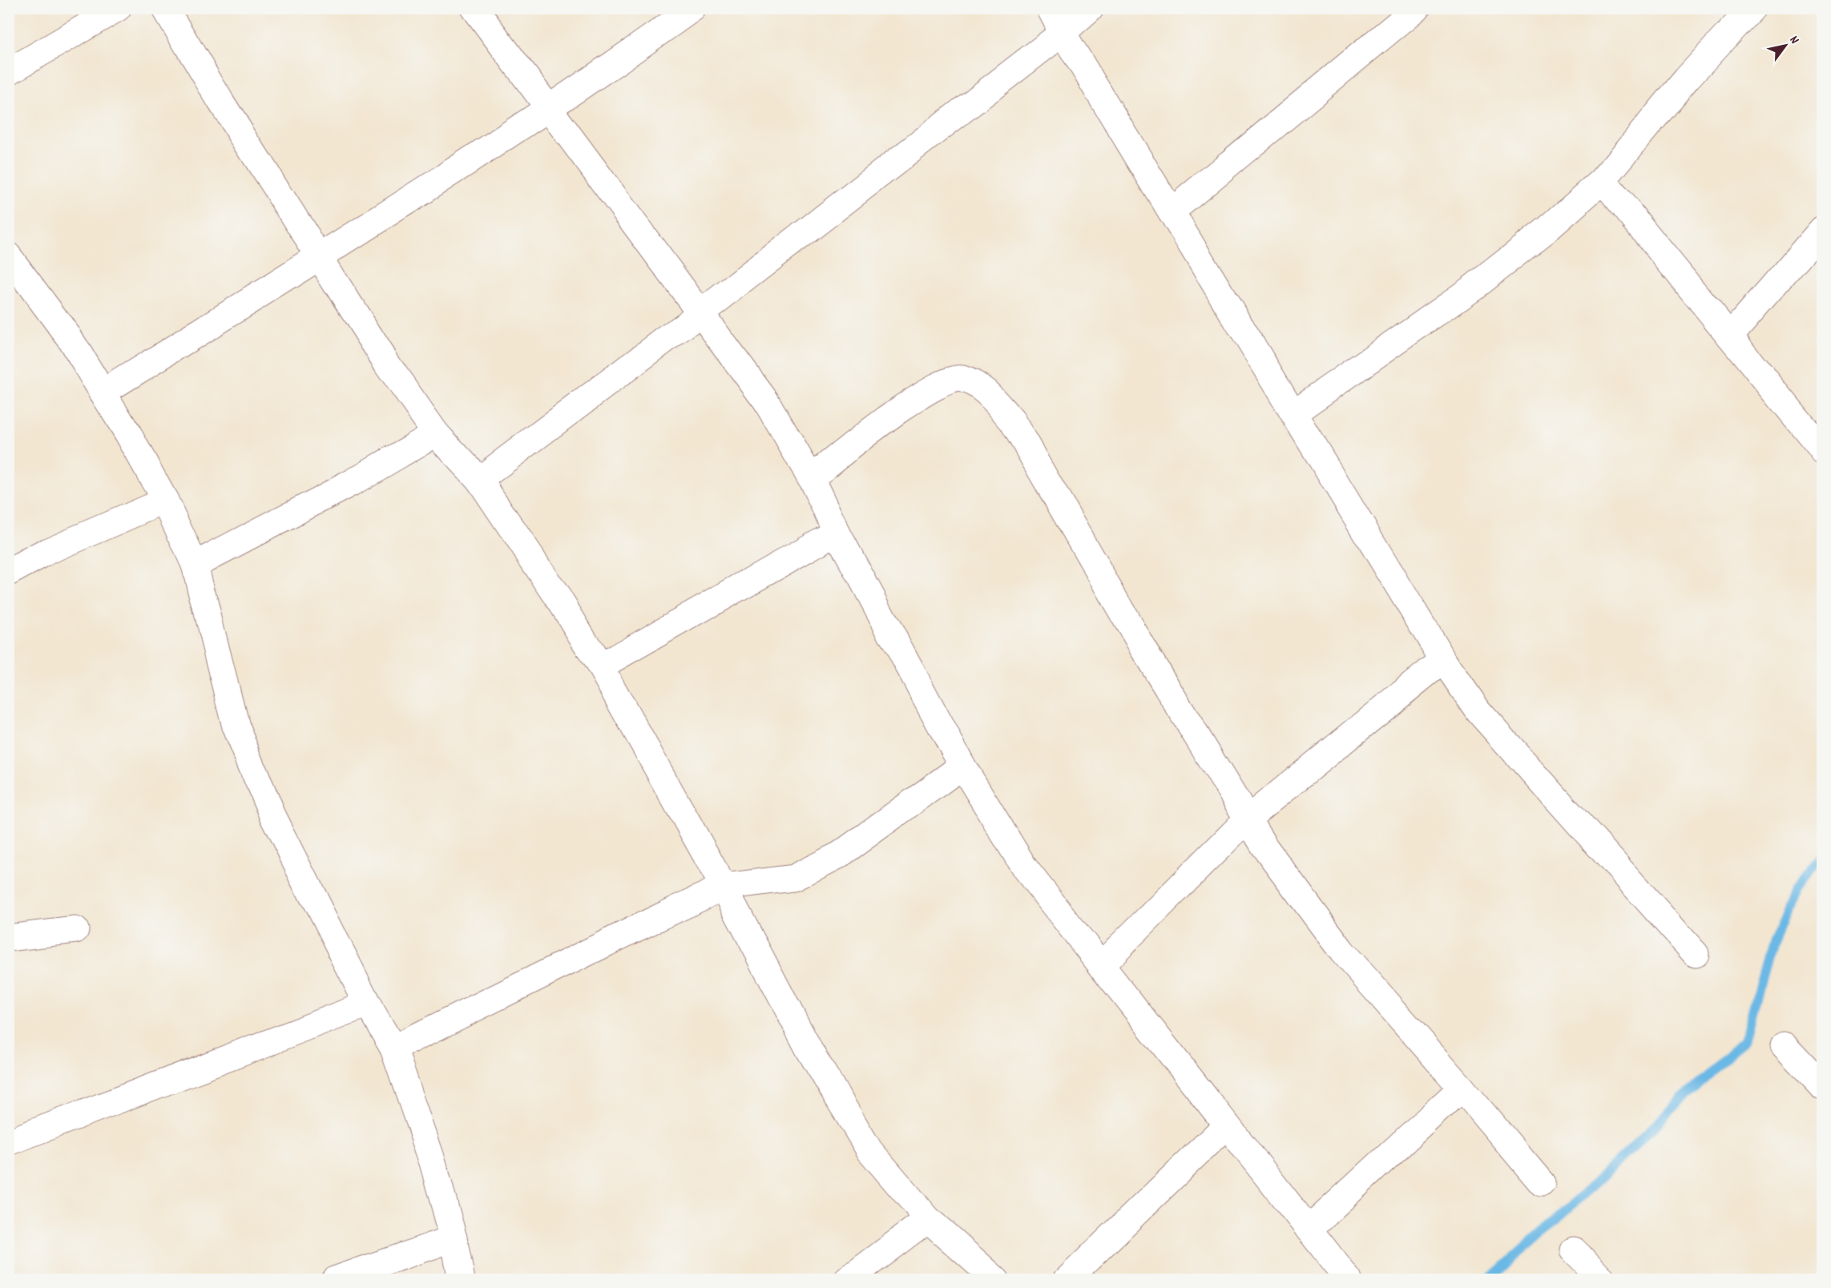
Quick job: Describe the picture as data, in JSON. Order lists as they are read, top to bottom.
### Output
{
  "north": "top right"
}
